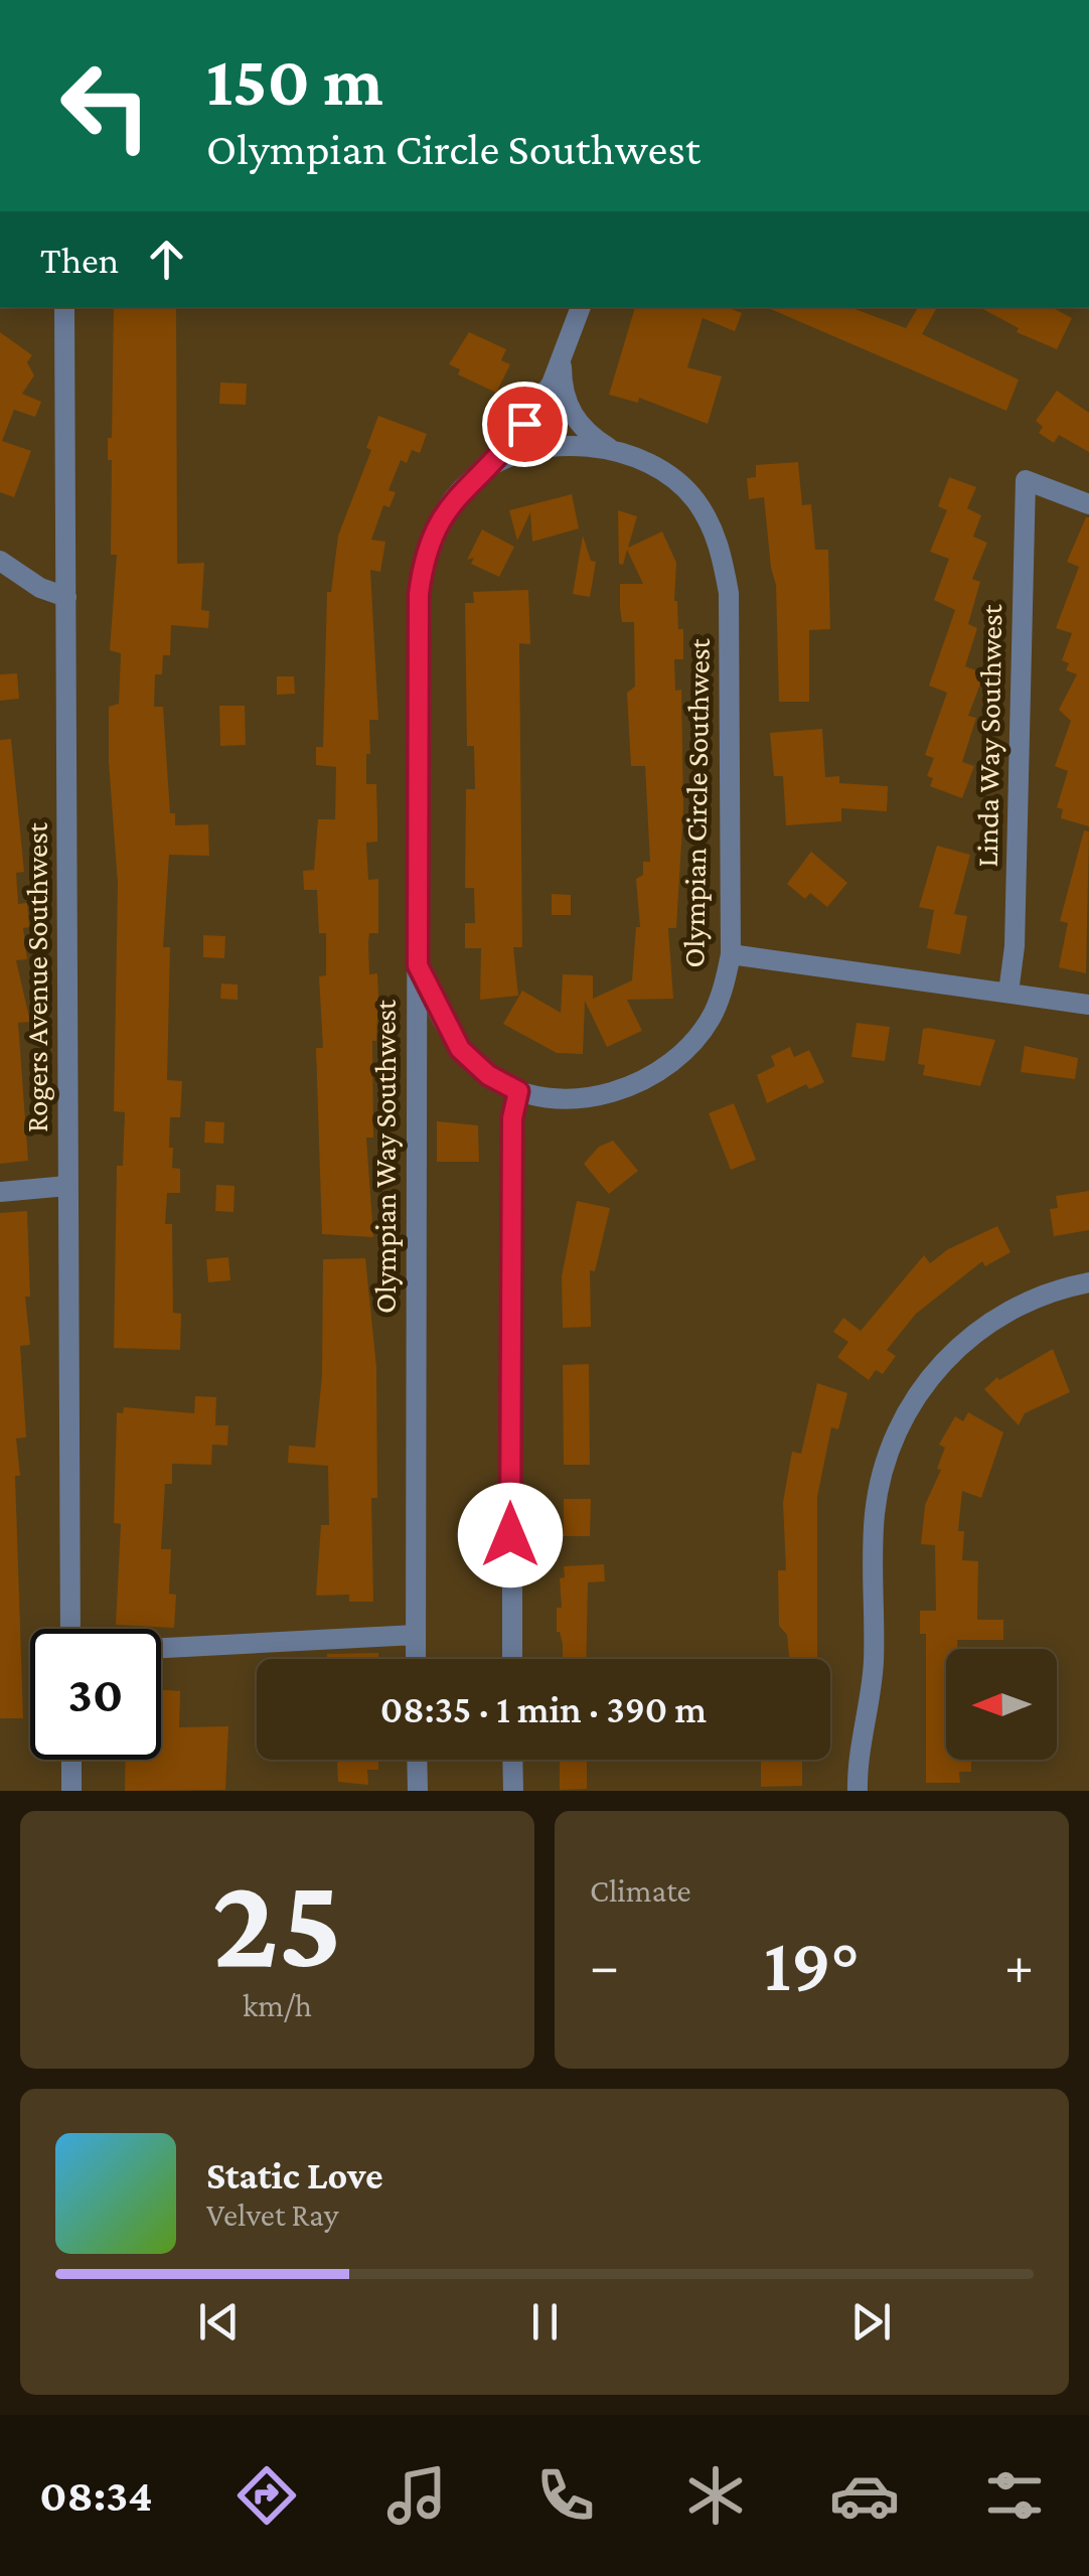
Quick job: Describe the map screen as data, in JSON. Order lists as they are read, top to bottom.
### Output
{
  "streets": {
    "street": [
      "Linda Way Southwest",
      "Olympian Circle Southwest",
      "Rogers Avenue Southwest",
      "Olympian Way Southwest"
    ]
  },
  "crossings": [
    ["Olympian Circle Southwest", "Olympian Way Southwest"]
  ],
  "north": "left",
  "page": {
    "turn": ["150 m", "Olympian Circle Southwest"],
    "then": "Then",
    "limit": "30",
    "trip": "08:35 · 1 min · 390 m",
    "tile": [
      ["25", "km/h"],
      "Climate"
    ],
    "heat": ["−", "19°", "+"],
    "song": ["Static Love", "Velvet Ray"],
    "tabs": "08:34"
  }
}
